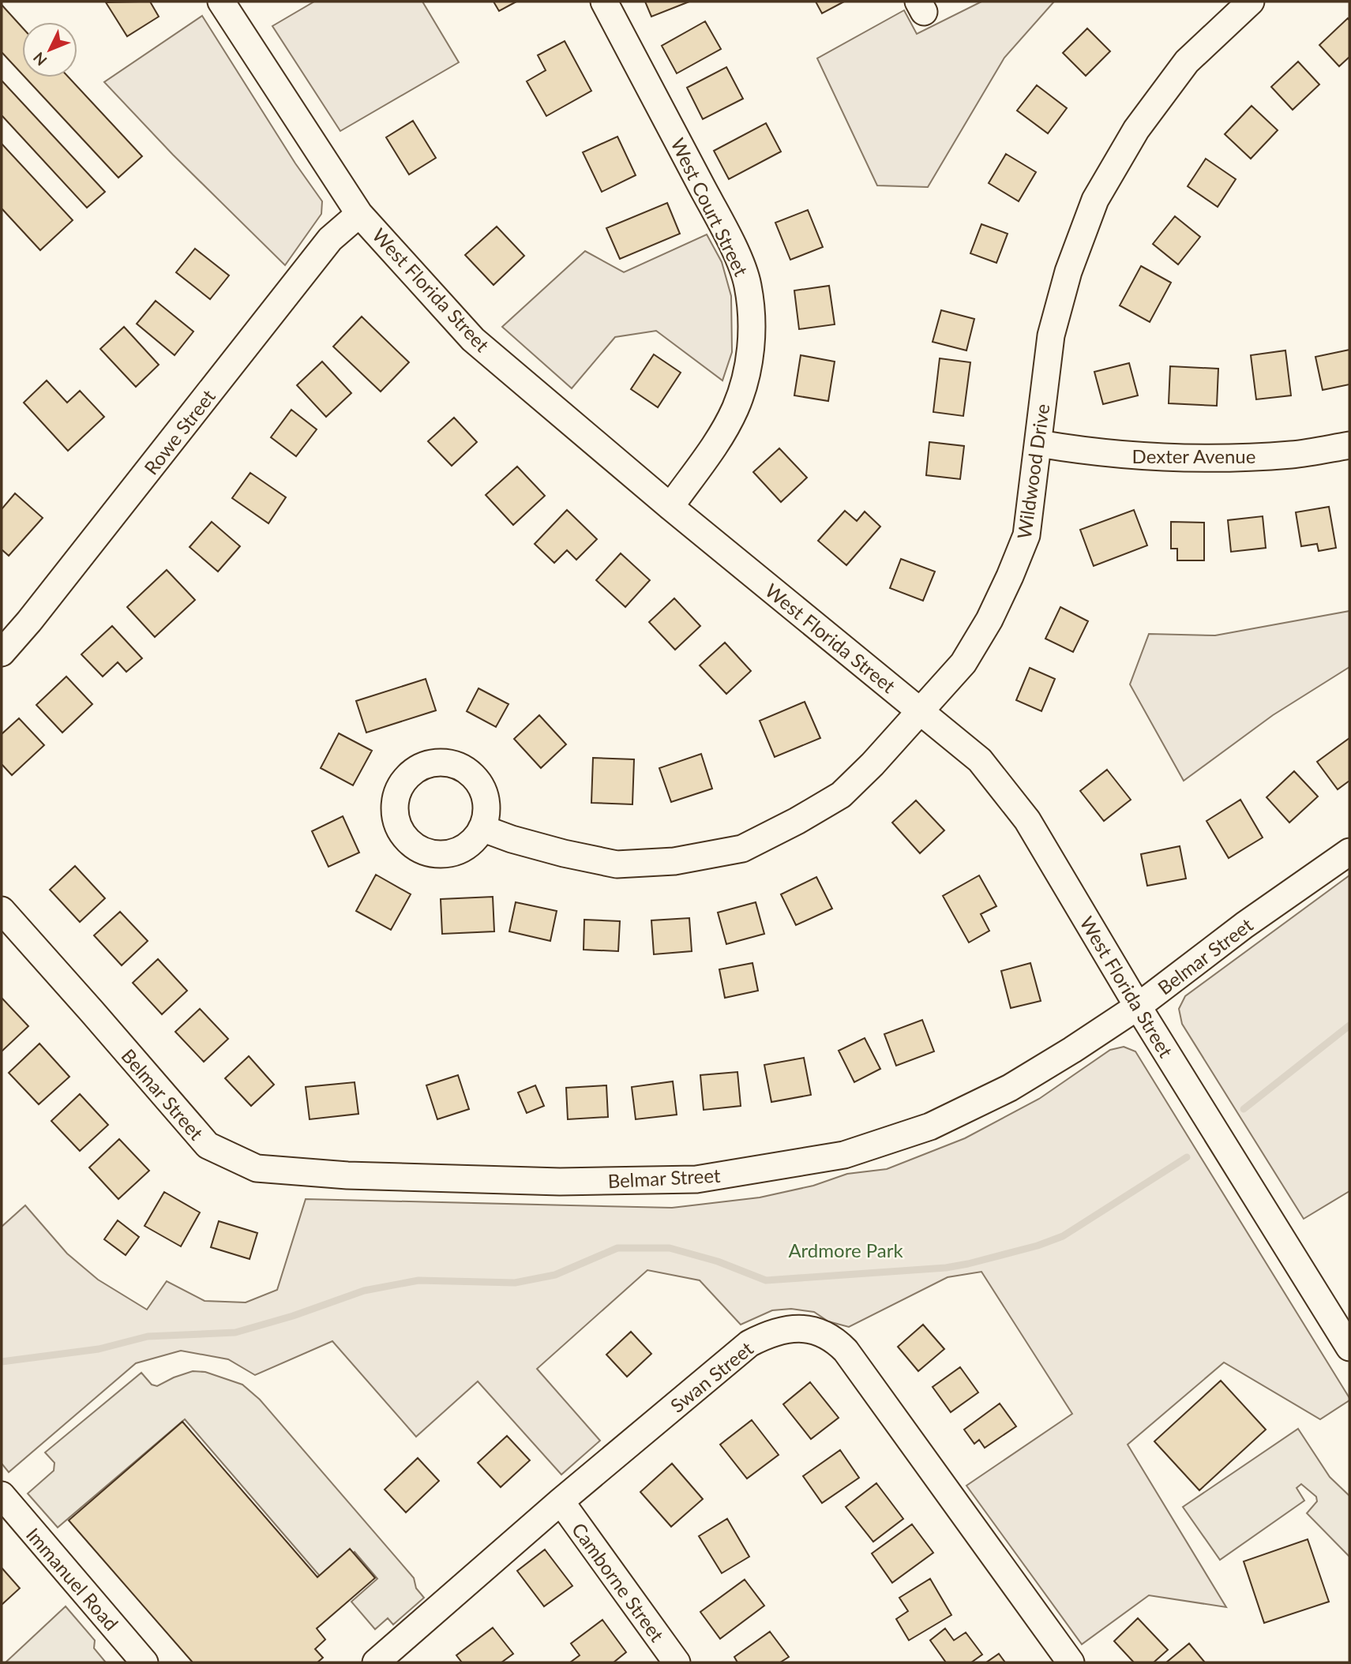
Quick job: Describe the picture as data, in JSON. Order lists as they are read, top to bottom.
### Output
{
  "streets": {
    "street": [
      "West Court Street",
      "West Florida Street",
      "Rowe Street",
      "Dexter Avenue",
      "Wildwood Drive",
      "Belmar Street",
      "Swan Street",
      "Immanuel Road",
      "Camborne Street"
    ]
  },
  "crossings": [
    ["West Court Street", "West Florida Street"],
    ["West Florida Street", "Rowe Street"],
    ["West Florida Street", "Wildwood Drive"],
    ["West Florida Street", "Belmar Street"],
    ["Dexter Avenue", "Wildwood Drive"],
    ["Swan Street", "Camborne Street"]
  ],
  "parks": ["Ardmore Park"],
  "north": "bottom left"
}
